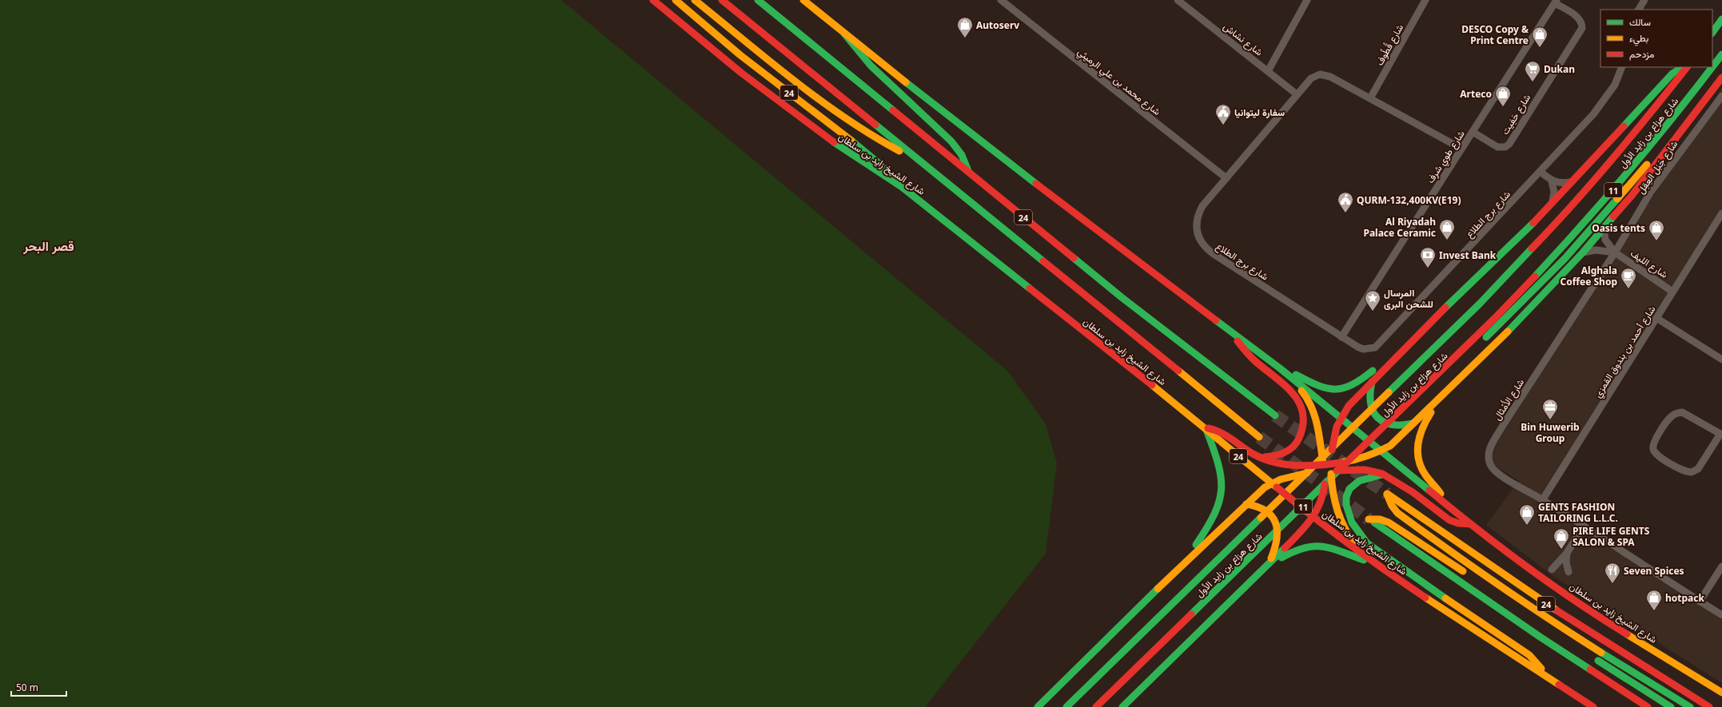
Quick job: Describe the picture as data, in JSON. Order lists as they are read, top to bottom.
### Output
{
  "streets": {
    "main road": [
      "24",
      "شارع هزاع بن زايد الأول",
      "شارع الشيخ زايد بن سلطان",
      "11"
    ],
    "street": [
      "شارع نشاش",
      "شارع قُطُوف",
      "شارع محمد بن علي الرميثي",
      "شارع حَفِيت",
      "شارع طوي شرف",
      "شارع جَبَل العِقِل",
      "شارع برج الطلاع",
      "شارع الليف",
      "شارع أحمد بن بندوق القمزي",
      "شارع الأَمْثال"
    ]
  },
  "crossings": [
    ["شارع نشاش", "شارع برج الطلاع"],
    ["شارع قُطُوف", "شارع برج الطلاع"],
    ["شارع محمد بن علي الرميثي", "شارع برج الطلاع"],
    ["24", "شارع الشيخ زايد بن سلطان"],
    ["شارع حَفِيت", "شارع طوي شرف"],
    ["شارع طوي شرف", "شارع برج الطلاع"],
    ["شارع جَبَل العِقِل", "شارع الليف"],
    ["شارع جَبَل العِقِل", "شارع الأَمْثال"],
    ["شارع الليف", "شارع أحمد بن بندوق القمزي"],
    ["شارع الليف", "شارع الأَمْثال"],
    ["شارع أحمد بن بندوق القمزي", "شارع الأَمْثال"]
  ],
  "districts": ["قصر البحر"],
  "places": {
    "shop": [
      "Autoserv",
      "DESCO Copy & Print Centre",
      "Arteco",
      "Al Riyadah Palace Ceramic",
      "Oasis tents",
      "GENTS FASHION TAILORING L.L.C.",
      "PIRE LIFE GENTS SALON & SPA",
      "hotpack"
    ],
    "supermarket": ["Dukan"],
    "public building": ["سفارة ليتوانيا", "QURM-132,400KV(E19)"],
    "bank": ["Invest Bank"],
    "cafe": ["Alghala Coffee Shop"],
    "place": ["المرسال للشحن البرى"],
    "office": ["Bin Huwerib Group"],
    "restaurant": ["Seven Spices"]
  },
  "legend": ["سالك", "بطيء", "مزدحم"],
  "scale_bar": "50 m"
}
